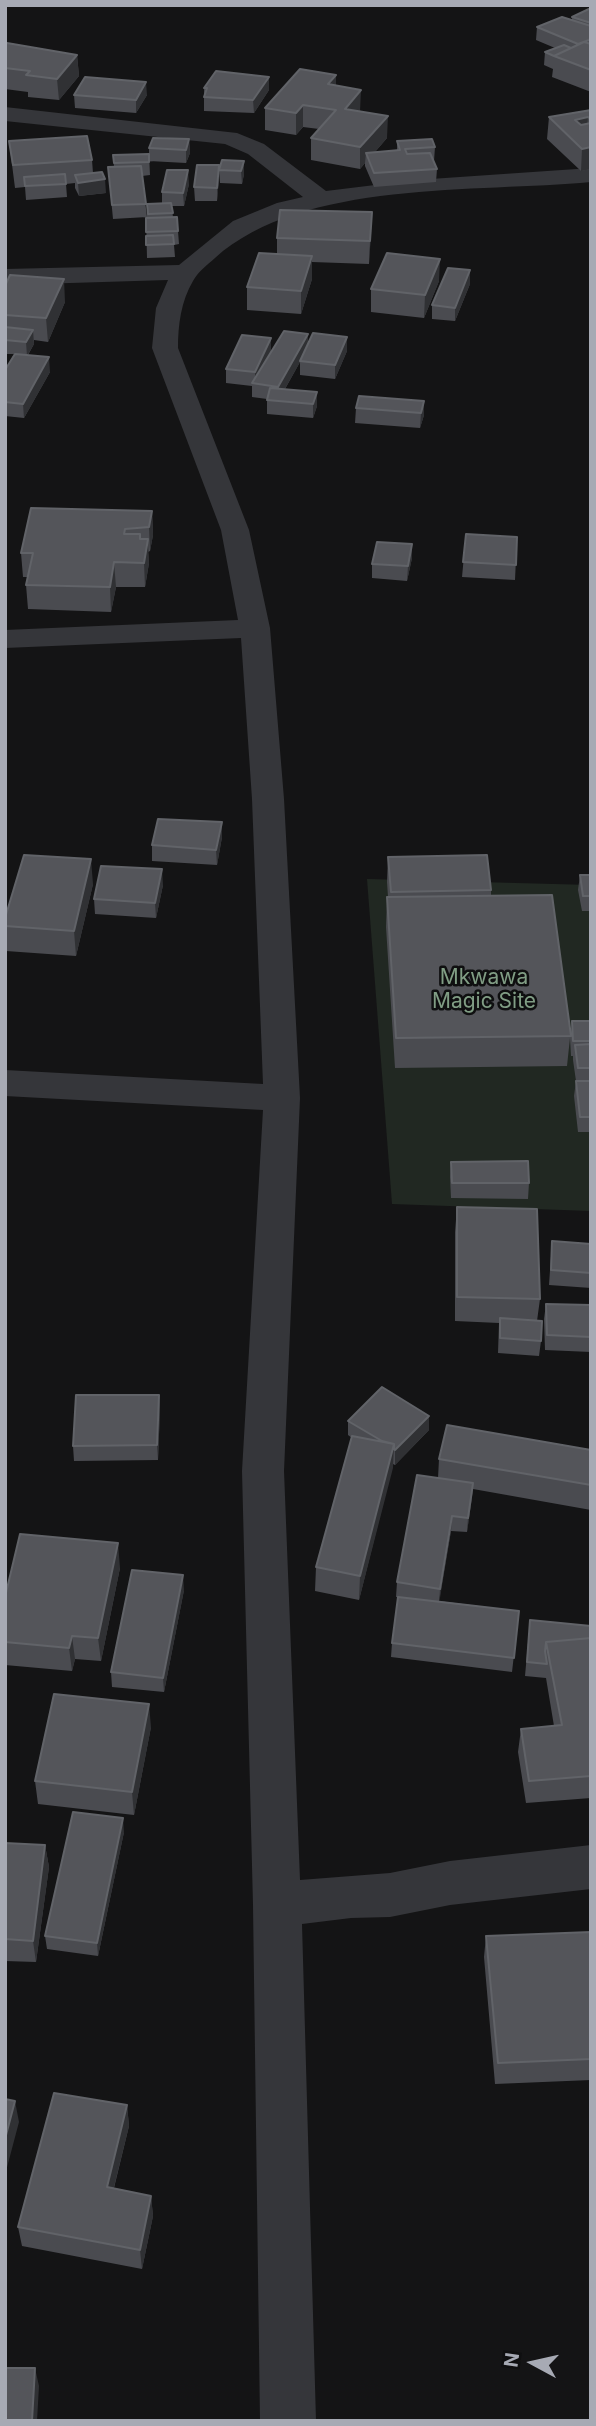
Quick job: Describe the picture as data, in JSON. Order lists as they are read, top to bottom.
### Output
{
  "parks": ["Mkwawa Magic Site"],
  "north": "left"
}
